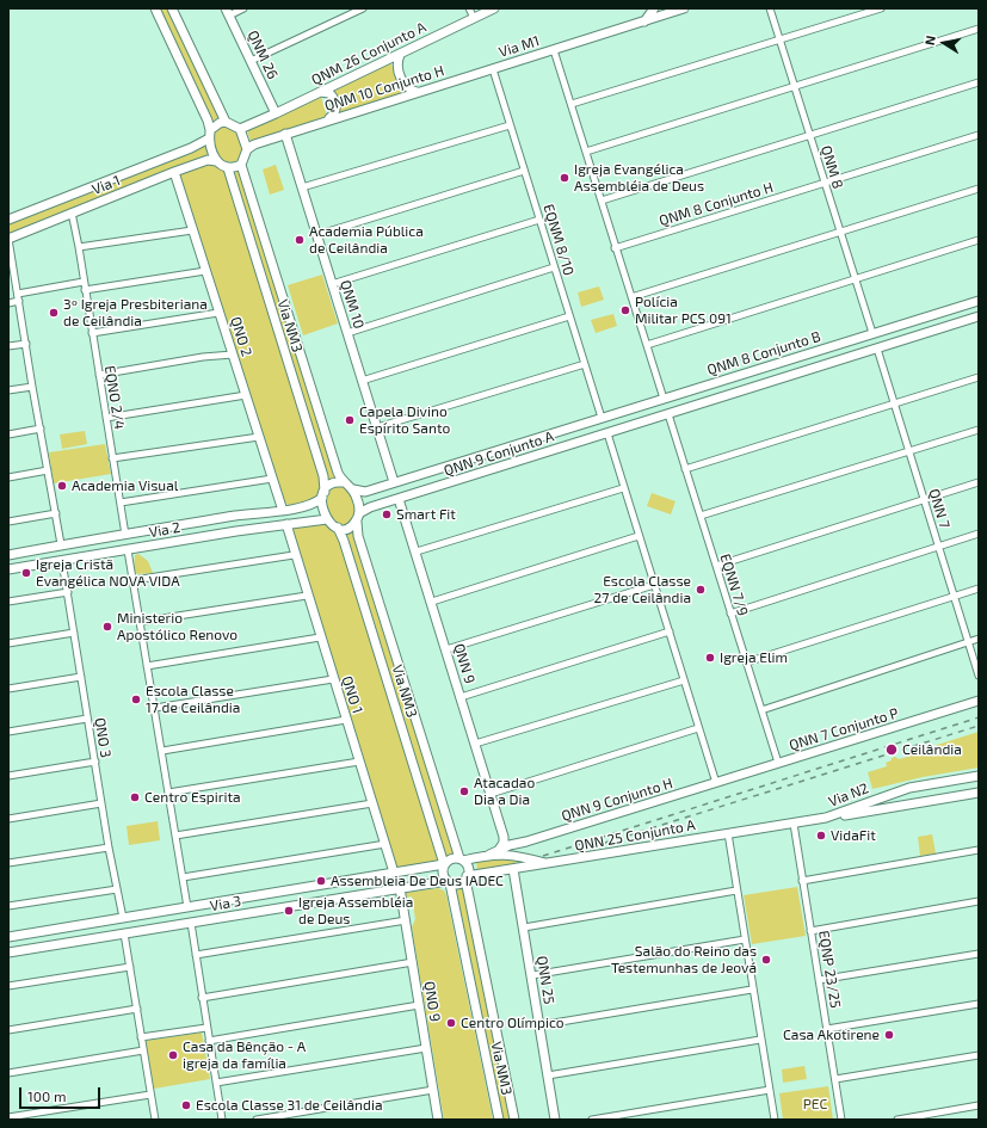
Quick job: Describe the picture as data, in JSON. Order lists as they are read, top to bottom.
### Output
{
  "streets": {
    "main road": [
      "Via M1",
      "QNM 26 Conjunto A",
      "QNM 26",
      "QNM 10 Conjunto H",
      "Via 1",
      "QNM 10",
      "Via NM3",
      "QNO 2",
      "QNM 8 Conjunto B",
      "QNN 9 Conjunto A",
      "Via 2",
      "QNN 9",
      "QNO 1",
      "QNN 7 Conjunto P",
      "Via N2",
      "QNN 9 Conjunto H",
      "QNN 25 Conjunto A",
      "Via 3",
      "QNN 25",
      "QNO 9"
    ],
    "street": [
      "QNM 8",
      "QNM 8 Conjunto H",
      "EQNM 8/10",
      "EQNO 2/4",
      "QNN 7",
      "EQNN 7/9",
      "QNO 3",
      "EQNP 23/25"
    ]
  },
  "crossings": [
    ["Via M1", "QNM 10 Conjunto H"],
    ["Via M1", "EQNM 8/10"],
    ["QNM 26 Conjunto A", "QNM 26"],
    ["QNM 10 Conjunto H", "EQNM 8/10"],
    ["QNM 10 Conjunto H", "QNM 10"],
    ["QNM 8", "QNM 8 Conjunto H"],
    ["QNM 8", "QNM 8 Conjunto B"],
    ["Via 1", "Via NM3"],
    ["Via 1", "QNO 2"],
    ["Via 1", "EQNO 2/4"],
    ["Via NM3", "QNN 9 Conjunto A"],
    ["Via NM3", "Via 2"],
    ["Via NM3", "Via 3"],
    ["QNO 2", "Via 2"],
    ["EQNO 2/4", "Via 2"],
    ["QNN 9 Conjunto A", "Via 2"],
    ["QNN 9 Conjunto A", "EQNN 7/9"],
    ["QNN 9 Conjunto A", "QNN 9"],
    ["Via 2", "QNO 1"],
    ["Via 2", "QNO 3"],
    ["EQNN 7/9", "QNN 7 Conjunto P"],
    ["QNN 9", "QNN 9 Conjunto H"],
    ["QNO 1", "Via 3"],
    ["QNN 7 Conjunto P", "QNN 9 Conjunto H"],
    ["QNO 3", "Via 3"],
    ["Via N2", "QNN 25 Conjunto A"],
    ["Via N2", "EQNP 23/25"],
    ["Via 3", "QNO 9"]
  ],
  "parks": ["PEC"],
  "places": [
    "Igreja Evangélica Assembléia de Deus",
    "Academia Pública de Ceilândia",
    "Polícia Militar PCS 091",
    "3º Igreja Presbiteriana de Ceilândia",
    "Capela Divino Espírito Santo",
    "Academia Visual",
    "Smart Fit",
    "Igreja Cristã Evangélica NOVA VIDA",
    "Escola Classe 27 de Ceilândia",
    "Ministerio Apostólico Renovo",
    "Igreja Elim",
    "Escola Classe 17 de Ceilândia",
    "Ceilândia",
    "Atacadao Dia a Dia",
    "Centro Espirita",
    "VidaFit",
    "Assembleia De Deus IADEC",
    "Igreja Assembléia de Deus",
    "Salão do Reino das Testemunhas de Jeová",
    "Centro Olímpico",
    "Casa Akotirene",
    "Casa da Bênção - A igreja da família",
    "Escola Classe 31 de Ceilândia"
  ],
  "scale_bar": "100 m",
  "north": "left"
}
